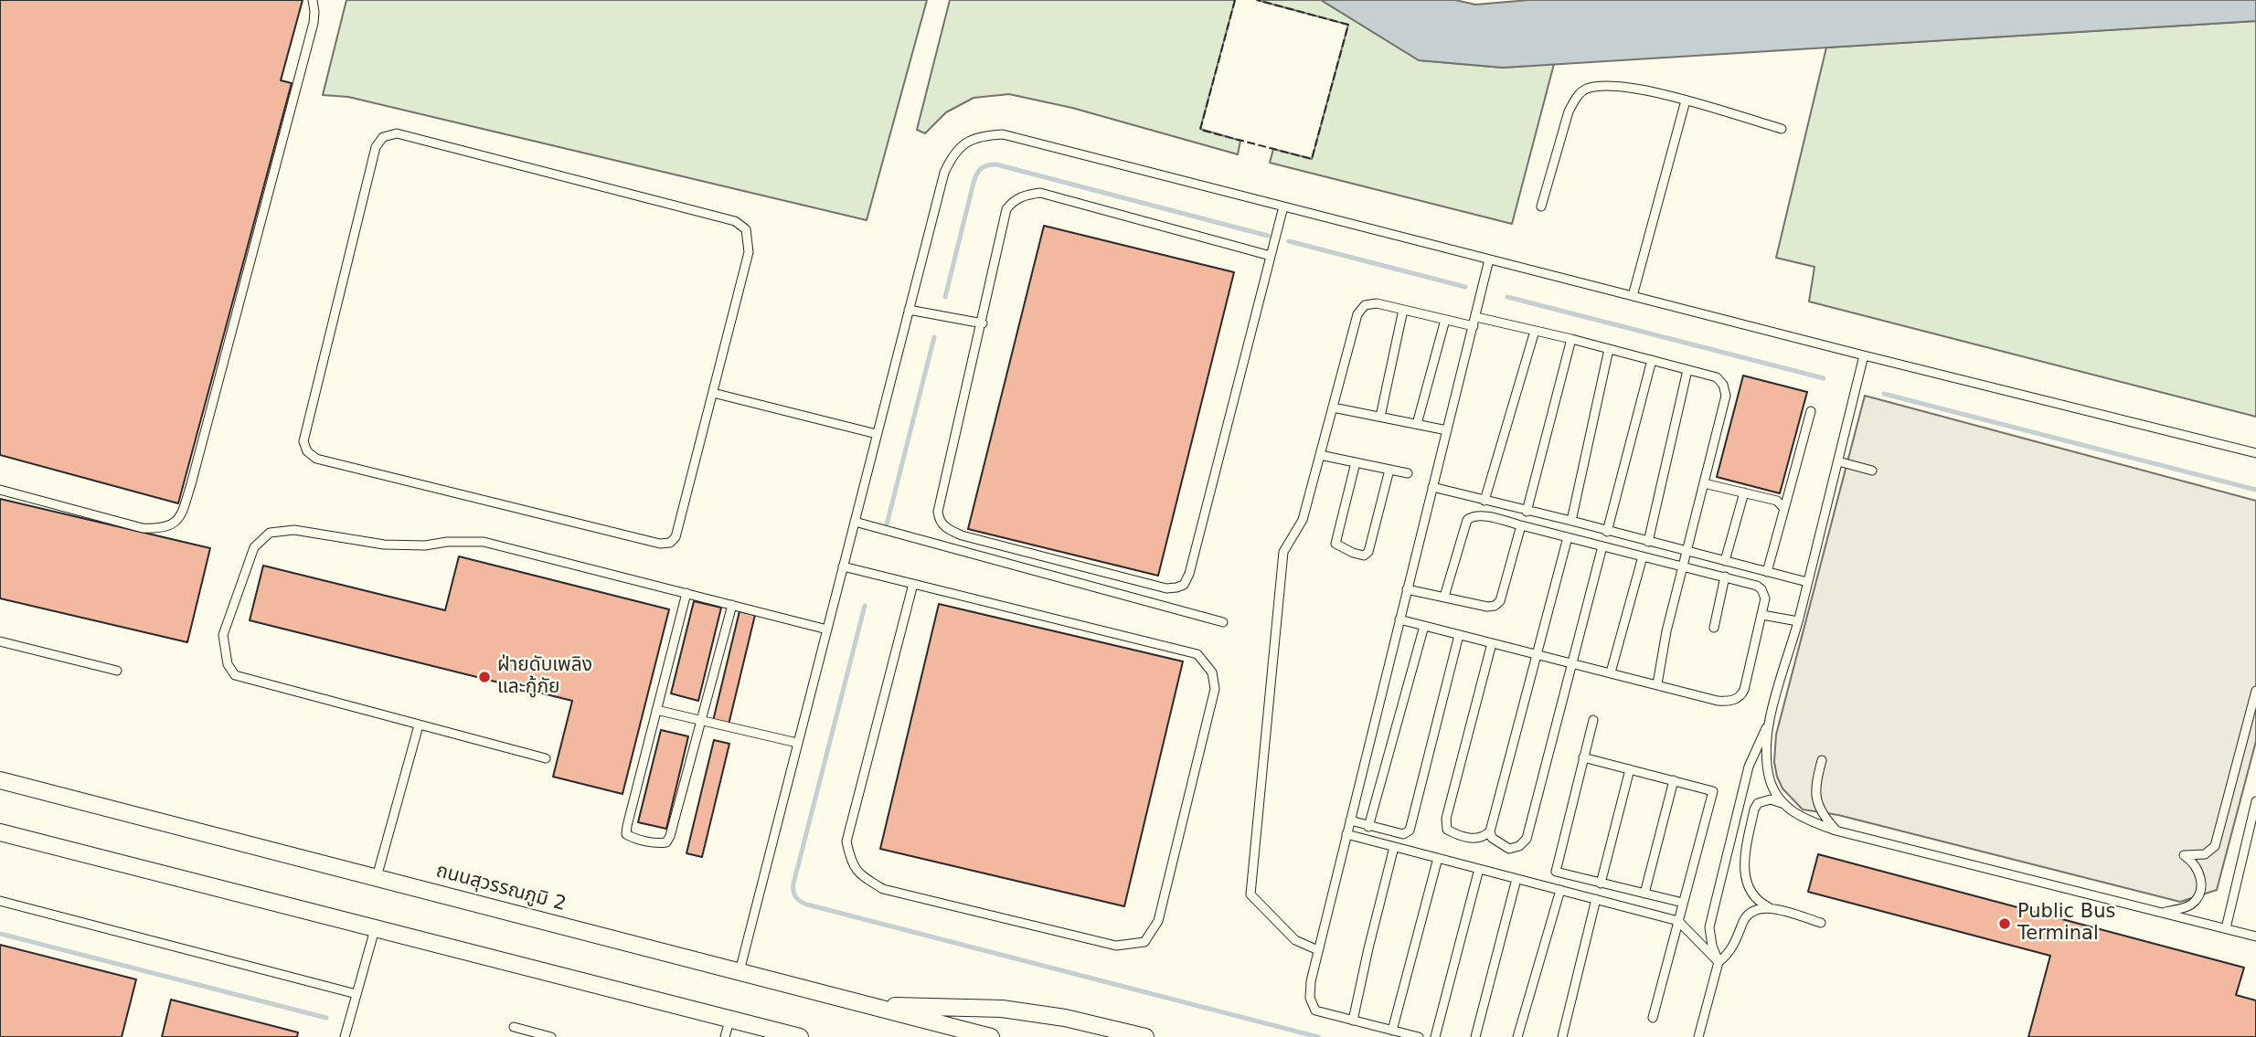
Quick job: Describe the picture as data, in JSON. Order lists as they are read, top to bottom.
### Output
{
  "streets": {
    "street": ["ถนนสุวรรณภูมิ 2"]
  },
  "places": ["ฝ่ายดับเพลิง และกู้ภัย", "Public Bus Terminal"]
}
